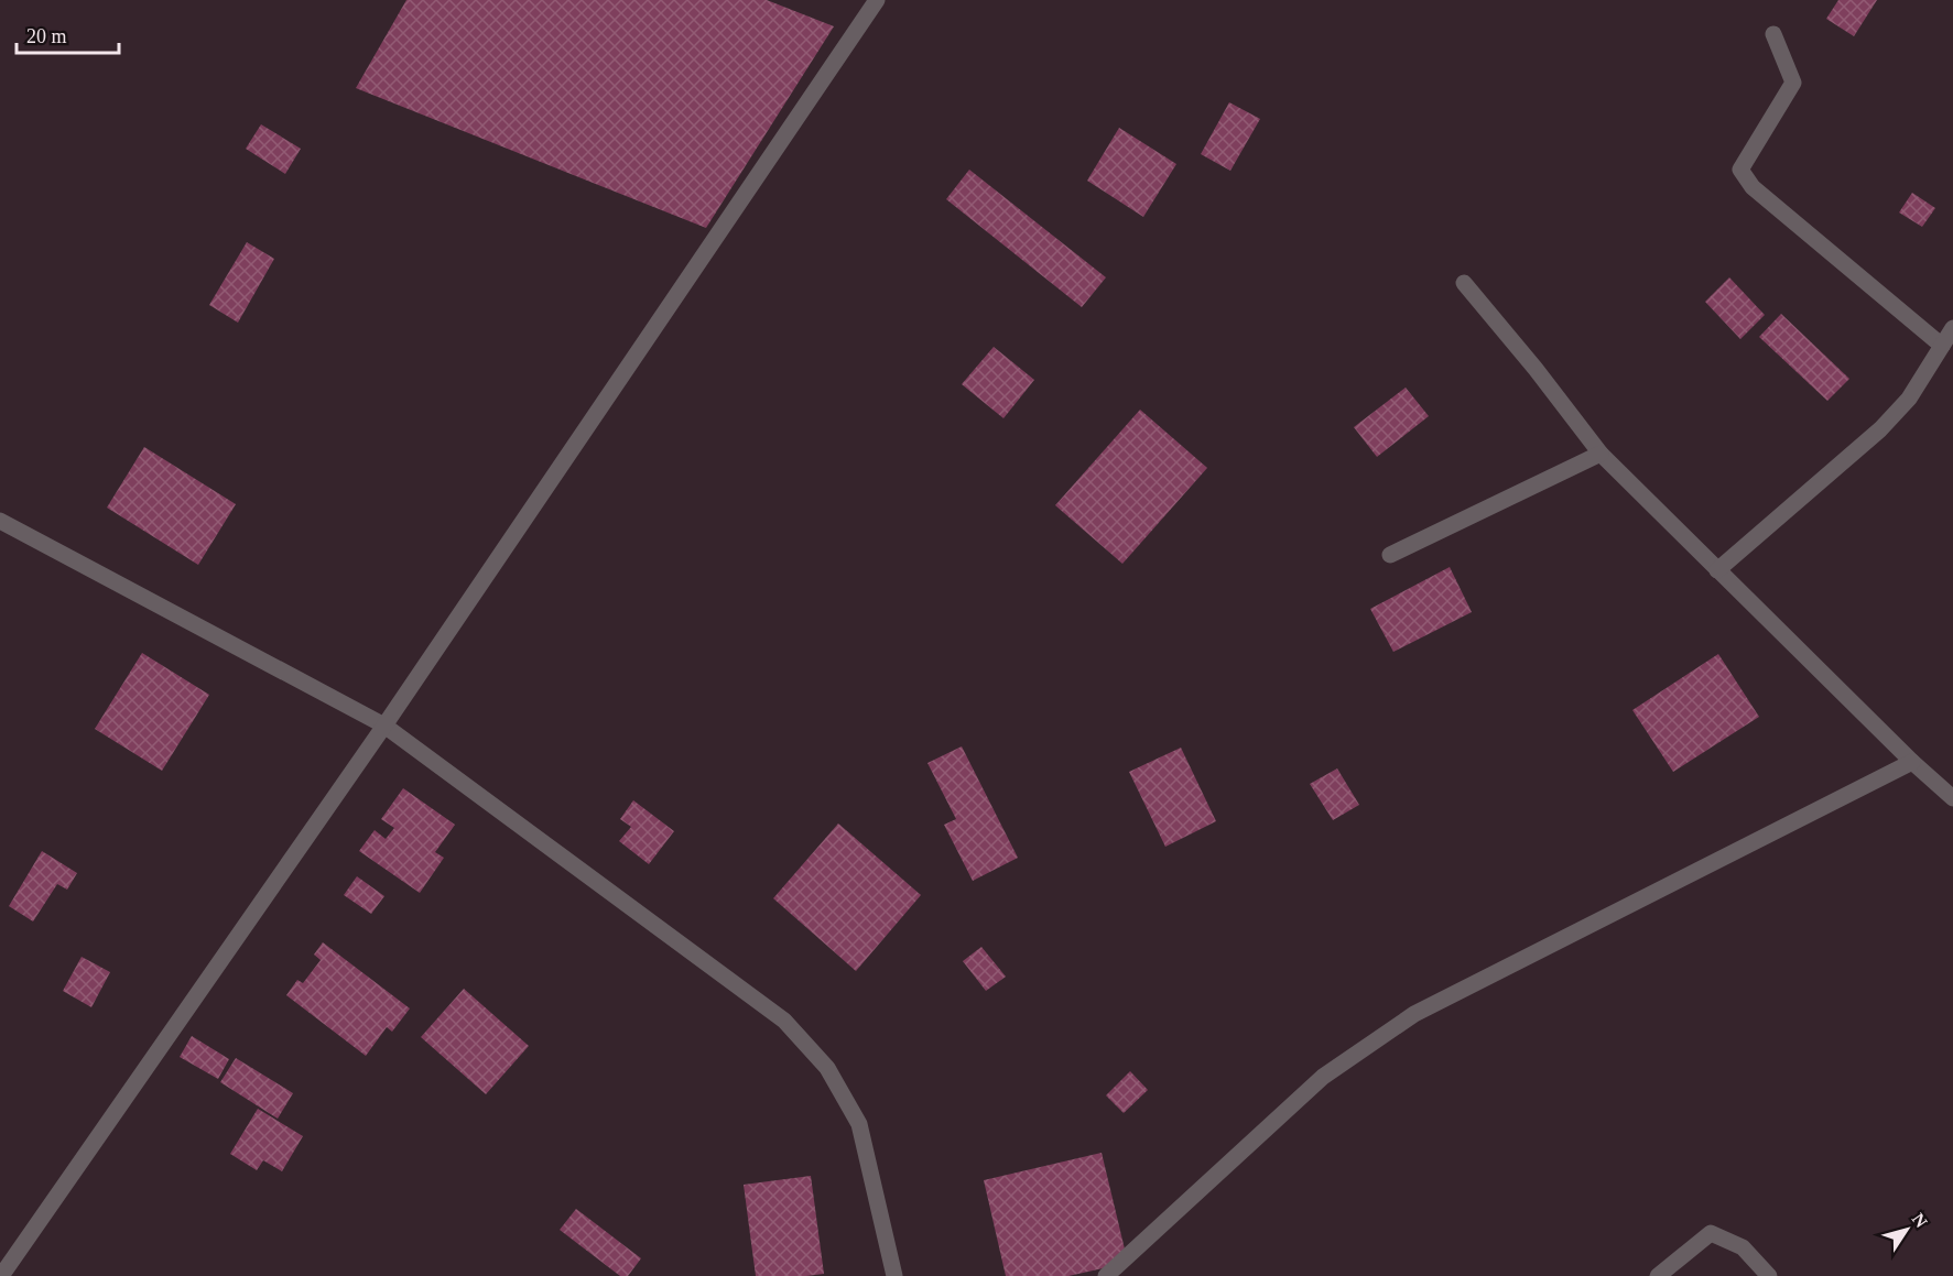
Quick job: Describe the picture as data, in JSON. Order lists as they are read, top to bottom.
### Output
{
  "scale_bar": "20 m",
  "north": "top right"
}
